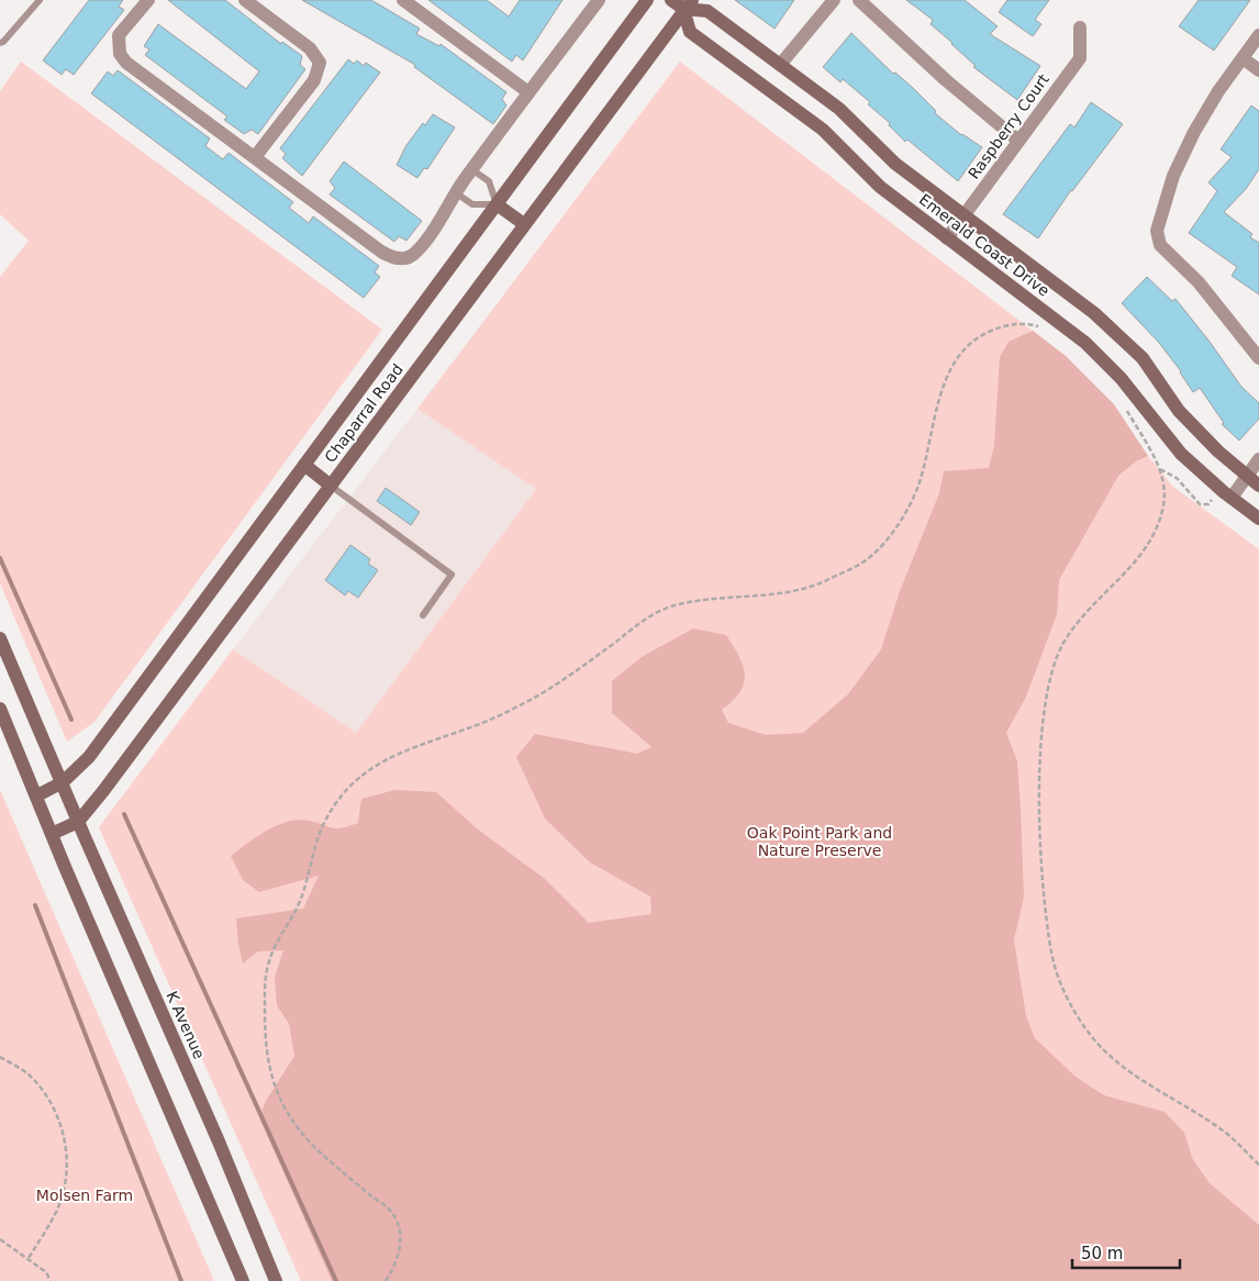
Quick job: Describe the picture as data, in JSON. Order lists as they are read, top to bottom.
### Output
{
  "streets": {
    "main road": ["Emerald Coast Drive", "Chaparral Road", "K Avenue"],
    "street": ["Raspberry Court"]
  },
  "crossings": [
    ["Raspberry Court", "Emerald Coast Drive"],
    ["Emerald Coast Drive", "Chaparral Road"],
    ["Chaparral Road", "K Avenue"]
  ],
  "parks": ["Oak Point Park and Nature Preserve", "Molsen Farm"],
  "scale_bar": "50 m"
}
